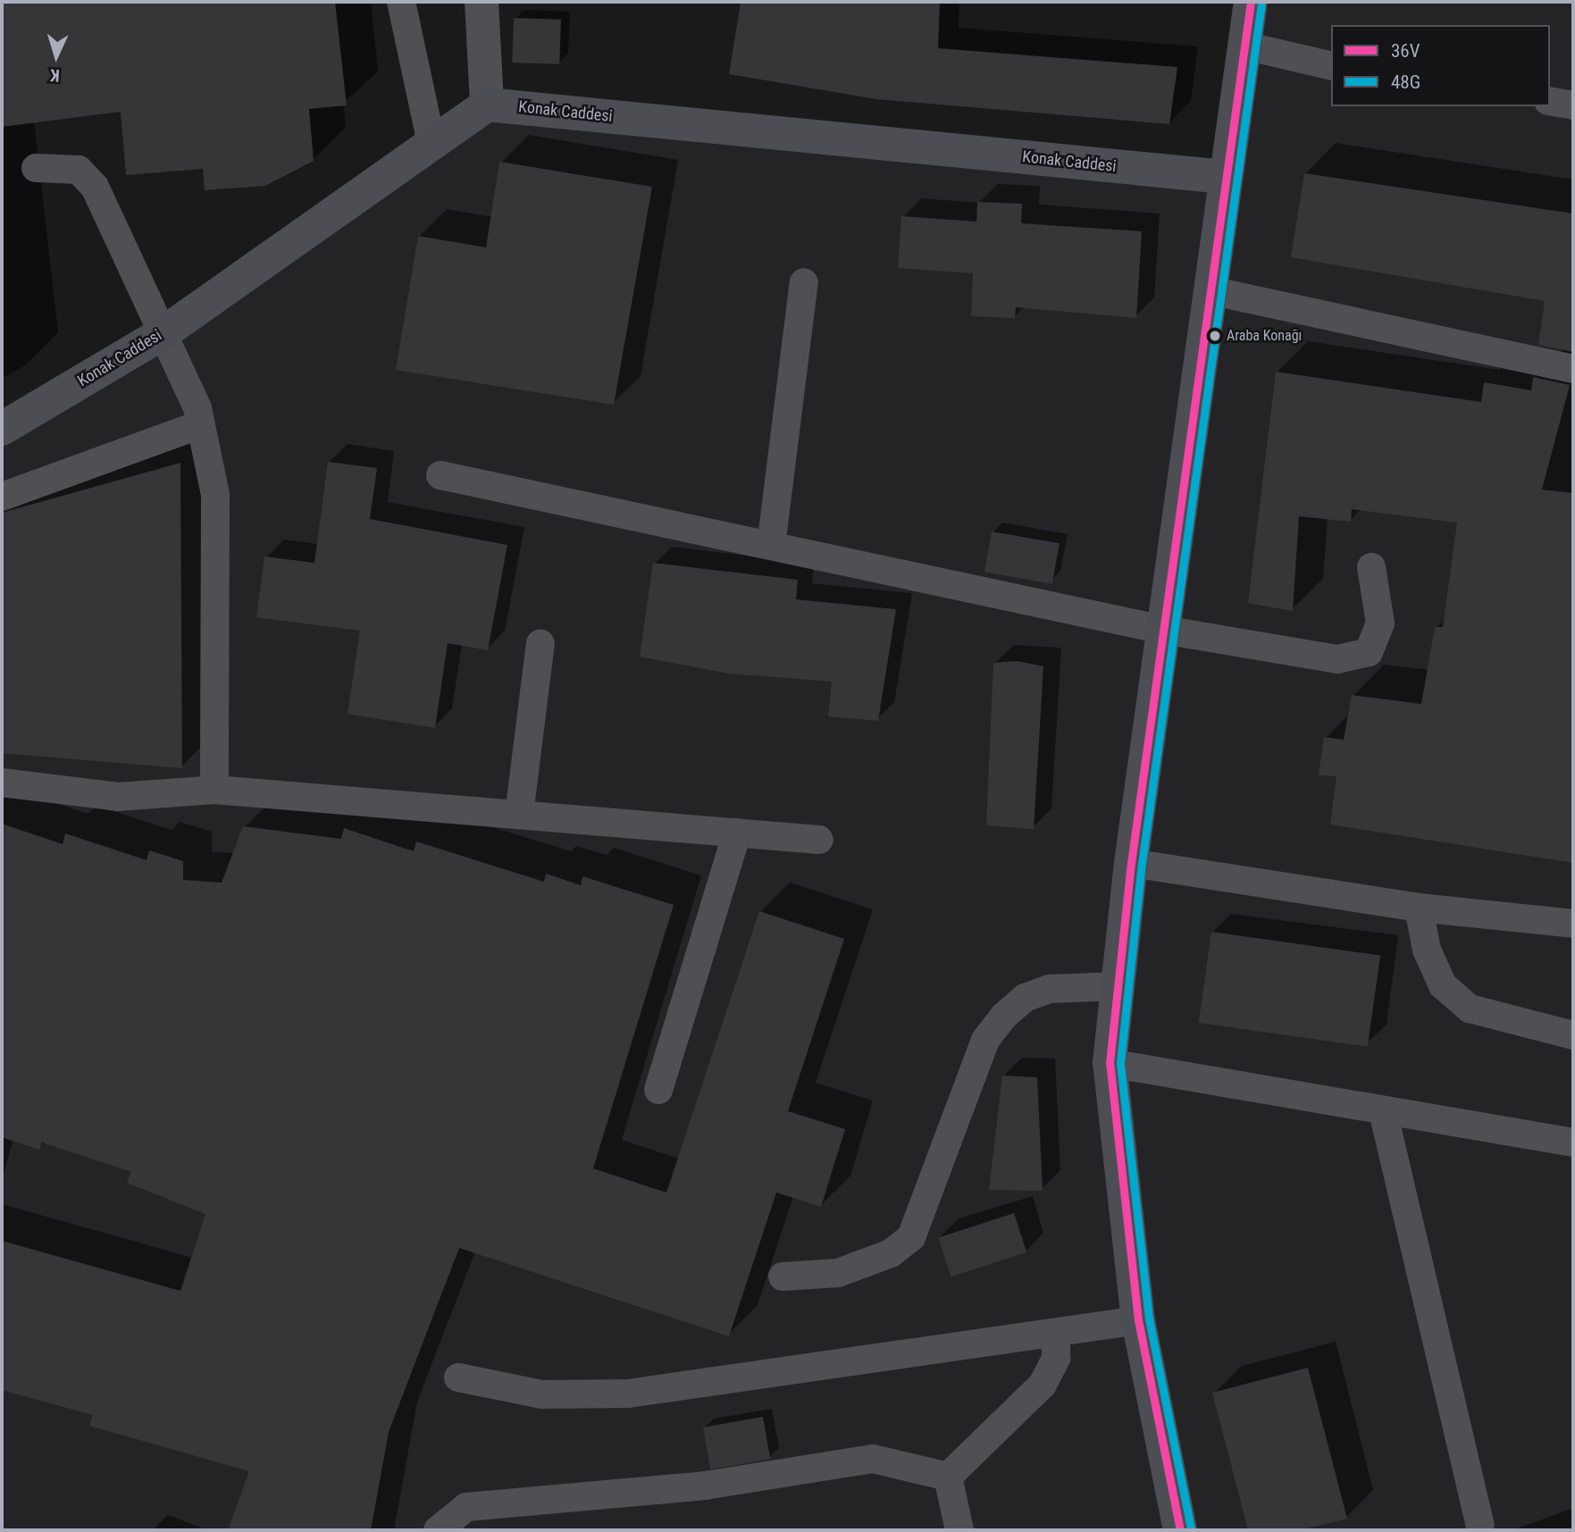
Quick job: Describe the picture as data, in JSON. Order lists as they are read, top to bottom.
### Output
{
  "streets": {
    "main road": ["Konak Caddesi"]
  },
  "places": ["Araba Konağı"],
  "lines": ["transit line 36V", "transit line 48G"],
  "legend": ["36V", "48G"],
  "north": "bottom"
}
